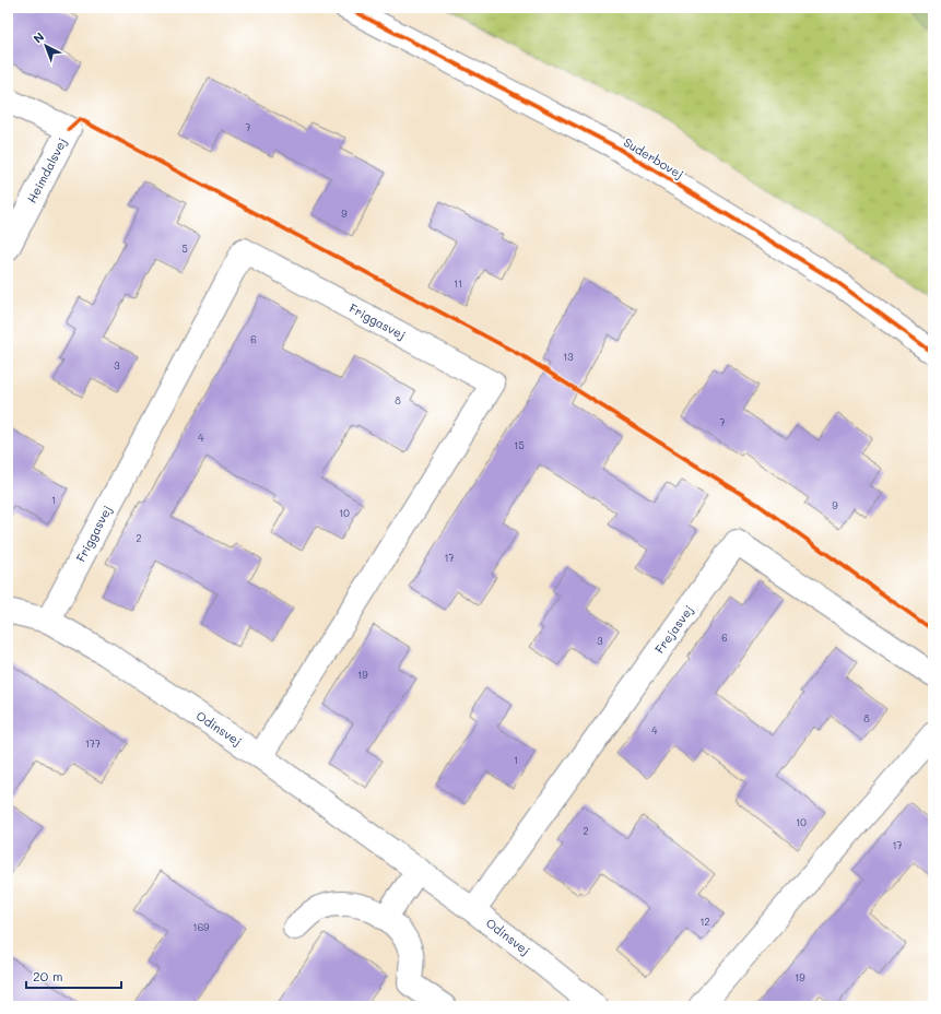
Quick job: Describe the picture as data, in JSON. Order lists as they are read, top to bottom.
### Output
{
  "streets": {
    "street": [
      "Suderbovej",
      "Heimdalsvej",
      "Friggasvej",
      "Frejasvej",
      "Odinsvej"
    ]
  },
  "crossings": [
    ["Friggasvej", "Odinsvej"],
    ["Frejasvej", "Odinsvej"]
  ],
  "house_numbers": [
    "7",
    "9",
    "5",
    "11",
    "6",
    "13",
    "3",
    "8",
    "7",
    "4",
    "15",
    "1",
    "9",
    "10",
    "2",
    "17",
    "6",
    "3",
    "19",
    "8",
    "4",
    "177",
    "1",
    "10",
    "2",
    "17",
    "12",
    "169",
    "19"
  ],
  "scale_bar": "20 m",
  "north": "top left"
}
